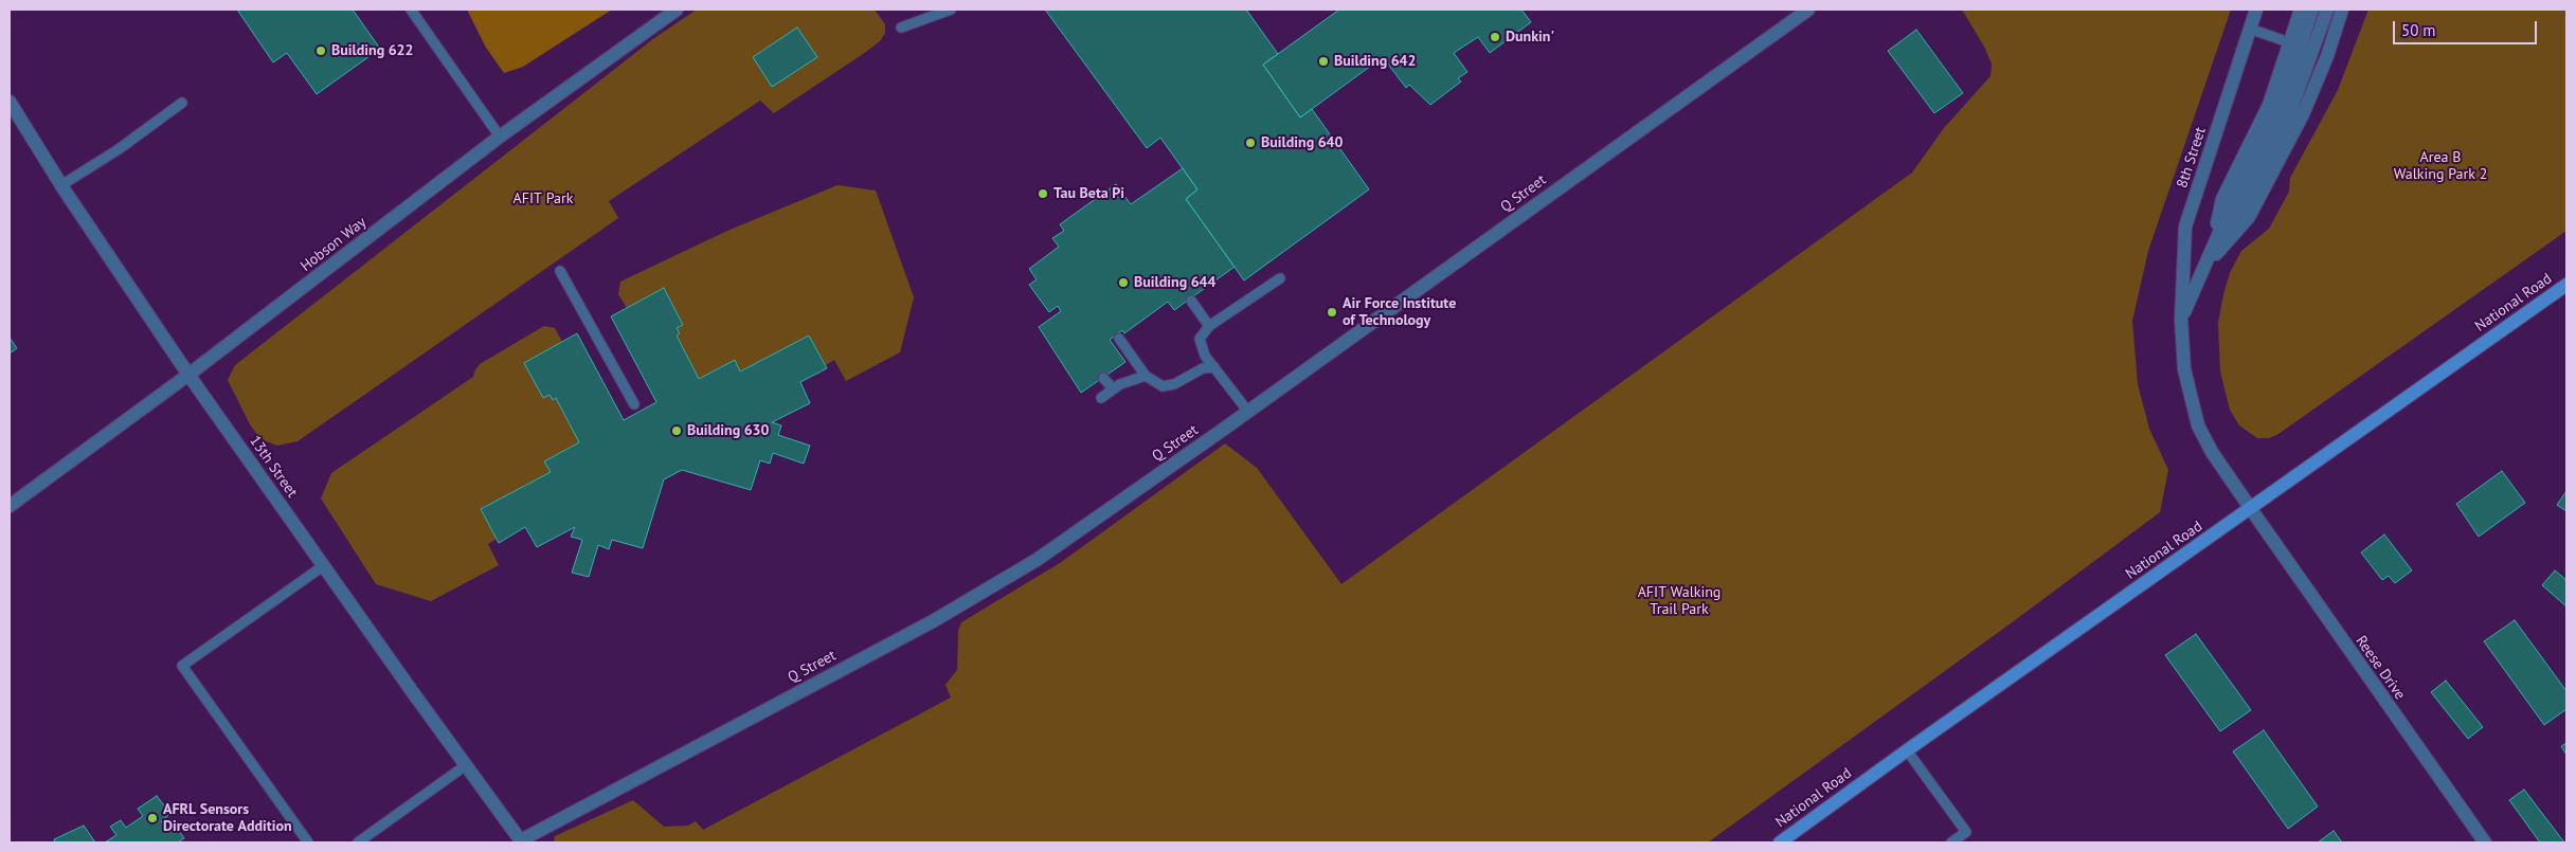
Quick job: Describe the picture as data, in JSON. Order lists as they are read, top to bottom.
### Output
{
  "streets": {
    "main road": ["National Road"],
    "street": [
      "8th Street",
      "Q Street",
      "Hobson Way",
      "13th Street",
      "Reese Drive"
    ]
  },
  "crossings": [
    ["8th Street", "National Road"],
    ["8th Street", "Reese Drive"],
    ["Q Street", "13th Street"],
    ["Hobson Way", "13th Street"],
    ["National Road", "Reese Drive"]
  ],
  "parks": ["Area B Walking Park 2", "AFIT Park", "AFIT Walking Trail Park"],
  "places": [
    "Dunkin'",
    "Building 622",
    "Building 642",
    "Building 640",
    "Tau Beta Pi",
    "Building 644",
    "Air Force Institute of Technology",
    "Building 630",
    "AFRL Sensors Directorate Addition"
  ],
  "scale_bar": "50 m"
}
